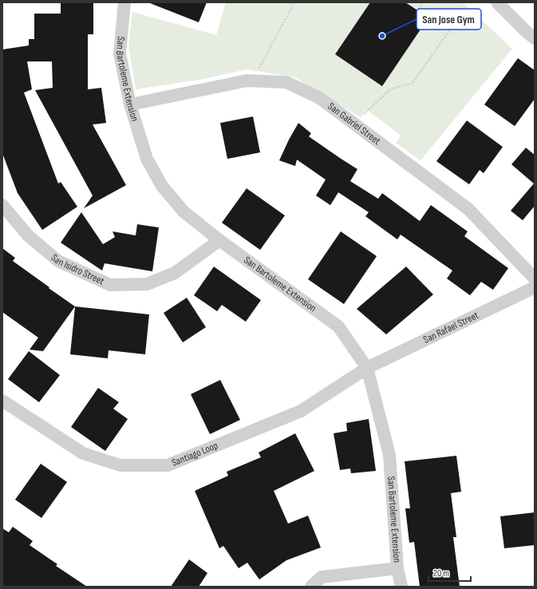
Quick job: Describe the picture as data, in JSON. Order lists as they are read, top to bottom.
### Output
{
  "streets": {
    "street": [
      "San Bartoleme Extension",
      "San Gabriel Street",
      "San Isidro Street",
      "San Rafael Street",
      "Santiago Loop"
    ]
  },
  "crossings": [
    ["San Bartoleme Extension", "San Gabriel Street"],
    ["San Bartoleme Extension", "San Isidro Street"],
    ["San Bartoleme Extension", "San Rafael Street"],
    ["San Bartoleme Extension", "Santiago Loop"],
    ["San Rafael Street", "Santiago Loop"]
  ],
  "places": ["San Jose Gym"],
  "scale_bar": "20 m"
}
